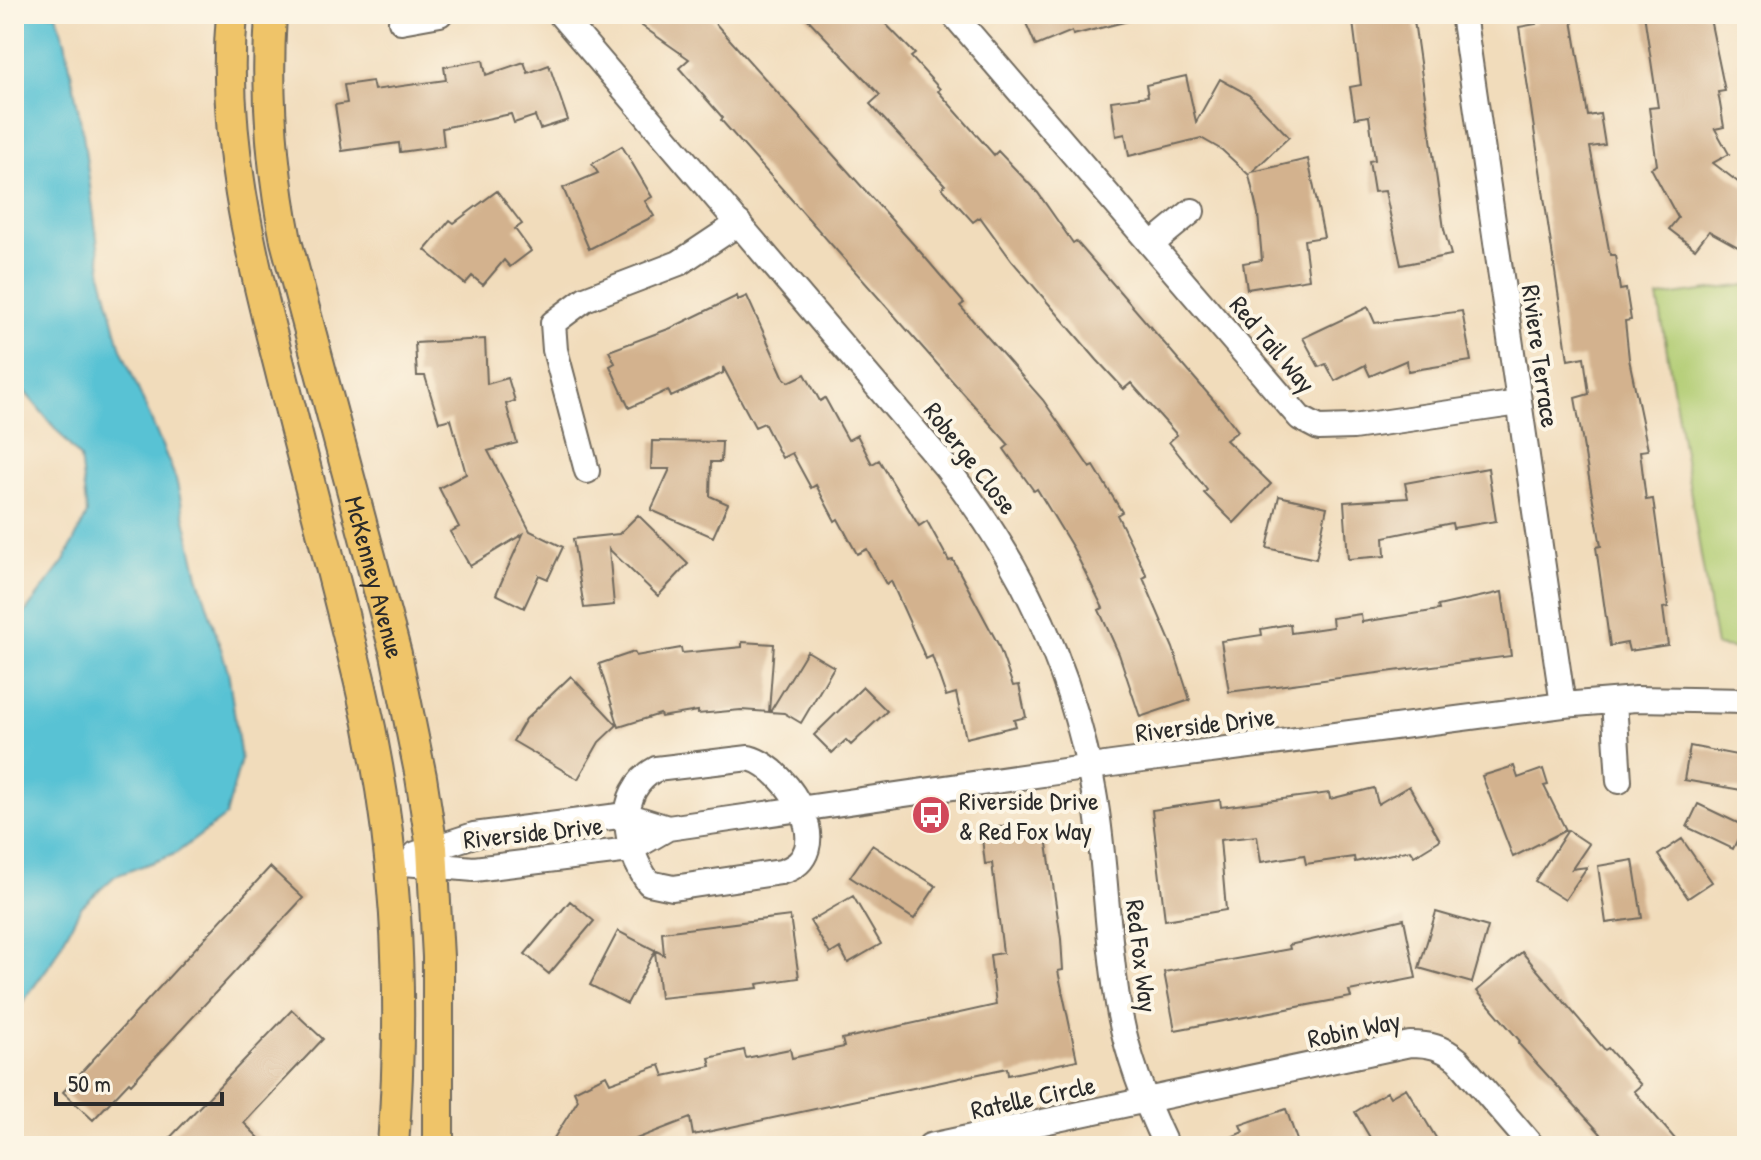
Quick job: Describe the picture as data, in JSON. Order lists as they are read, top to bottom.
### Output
{
  "streets": {
    "main road": ["McKenney Avenue"],
    "street": [
      "Red Tail Way",
      "Riviere Terrace",
      "Roberge Close",
      "Riverside Drive",
      "Red Fox Way",
      "Robin Way",
      "Ratelle Circle"
    ]
  },
  "crossings": [
    ["Red Tail Way", "Riviere Terrace"],
    ["Riviere Terrace", "Riverside Drive"],
    ["Roberge Close", "Riverside Drive"],
    ["Roberge Close", "Red Fox Way"],
    ["McKenney Avenue", "Riverside Drive"],
    ["Riverside Drive", "Red Fox Way"],
    ["Red Fox Way", "Robin Way"],
    ["Red Fox Way", "Ratelle Circle"],
    ["Robin Way", "Ratelle Circle"]
  ],
  "places": {
    "bus stop": ["Riverside Drive & Red Fox Way"]
  },
  "scale_bar": "50 m"
}
